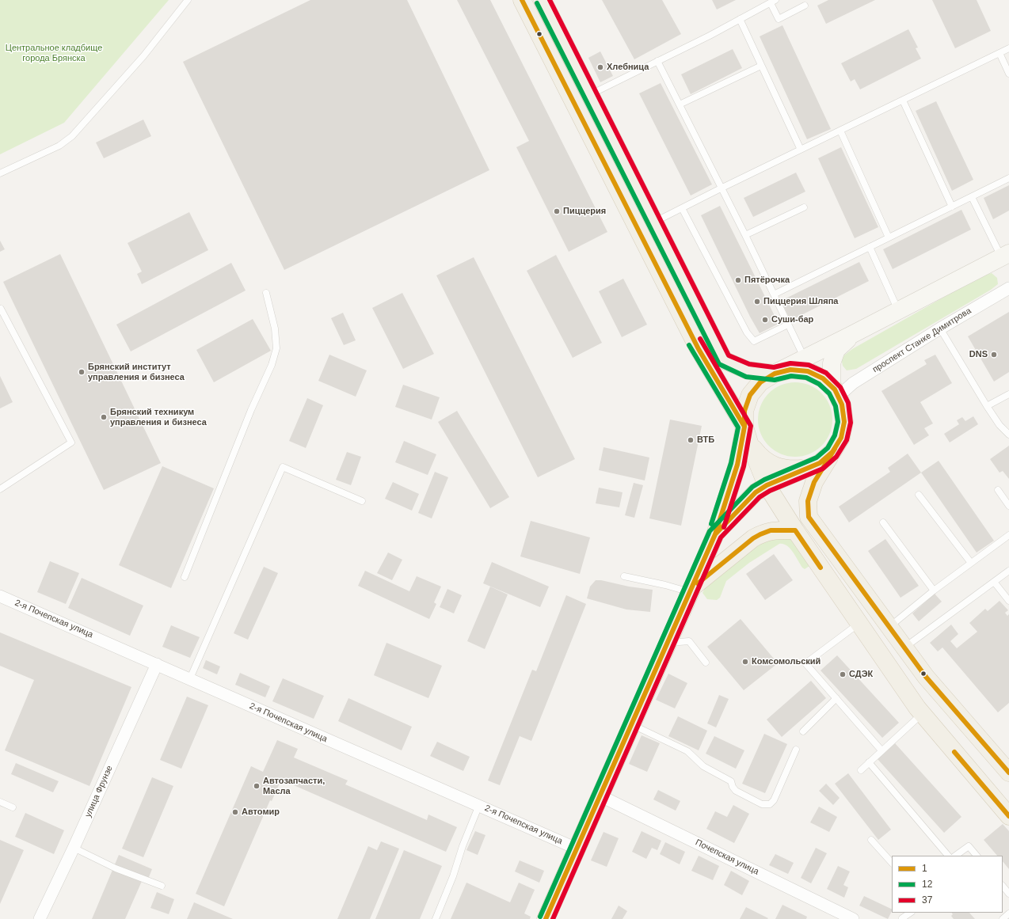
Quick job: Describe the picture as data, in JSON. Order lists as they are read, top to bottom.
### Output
{
  "streets": {
    "street": [
      "проспект Станке Димитрова",
      "2-я Почепская улица",
      "улица Фрунзе",
      "Почепская улица"
    ]
  },
  "crossings": [
    ["2-я Почепская улица", "улица Фрунзе"]
  ],
  "parks": ["Центральное кладбище города Брянска"],
  "places": [
    "Хлебница",
    "Пиццерия",
    "Пятёрочка",
    "Пиццерия Шляпа",
    "Суши-бар",
    "DNS",
    "Брянский институт управления и бизнеса",
    "Брянский техникум управления и бизнеса",
    "ВТБ",
    "Комсомольский",
    "СДЭК",
    "Автозапчасти, Масла",
    "Автомир"
  ],
  "lines": ["transit line 1", "transit line 37", "transit line 12"],
  "legend": ["1", "12", "37"]
}
